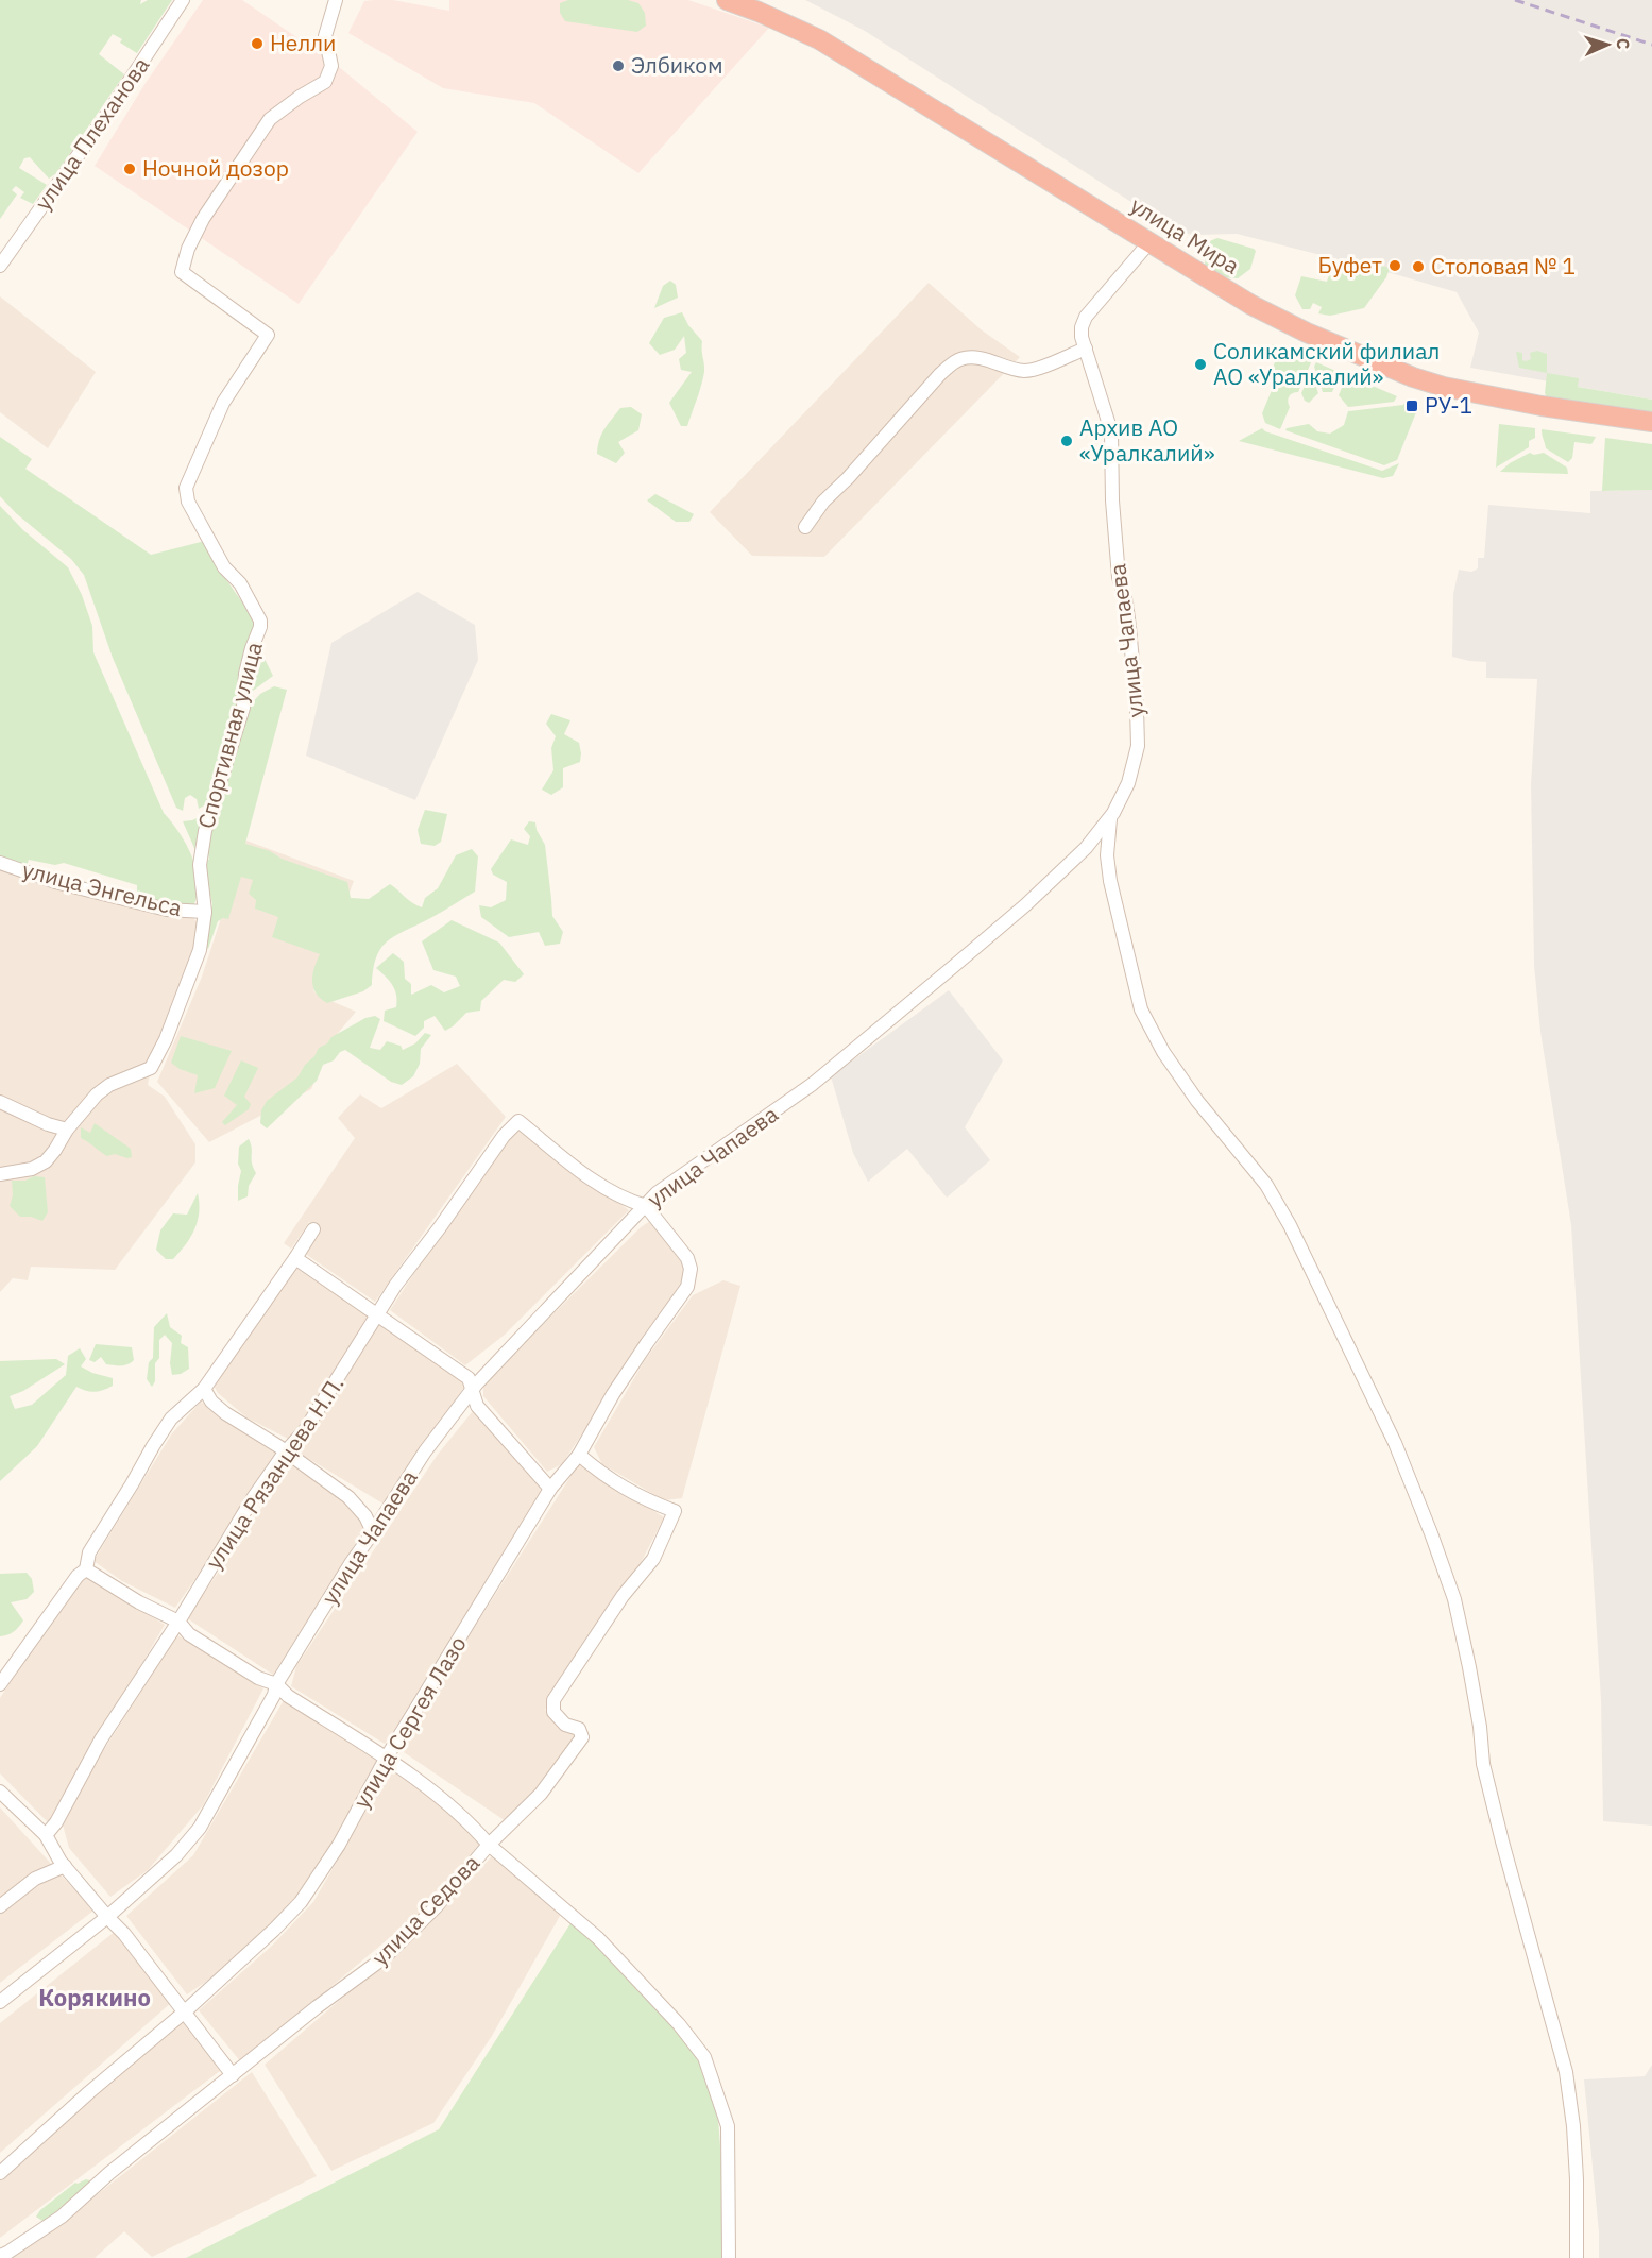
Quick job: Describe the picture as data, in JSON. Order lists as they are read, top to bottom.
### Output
{
  "streets": {
    "highway": ["улица Мира"],
    "street": [
      "улица Плеханова",
      "улица Чапаева",
      "Спортивная улица",
      "улица Энгельса",
      "улица Рязанцева Н.П.",
      "улица Сергея Лазо",
      "улица Седова"
    ]
  },
  "crossings": [
    ["улица Мира", "улица Чапаева"],
    ["улица Чапаева", "улица Рязанцева Н.П."],
    ["улица Чапаева", "улица Сергея Лазо"],
    ["Спортивная улица", "улица Энгельса"],
    ["улица Рязанцева Н.П.", "улица Сергея Лазо"],
    ["улица Сергея Лазо", "улица Седова"]
  ],
  "districts": ["Корякино"],
  "places": {
    "other": [
      "Нелли",
      "Элбиком",
      "Ночной дозор",
      "Буфет",
      "Столовая № 1",
      "Соликамский филиал АО «Уралкалий»",
      "Архив АО «Уралкалий»"
    ],
    "transit": ["РУ-1"]
  },
  "north": "right"
}
